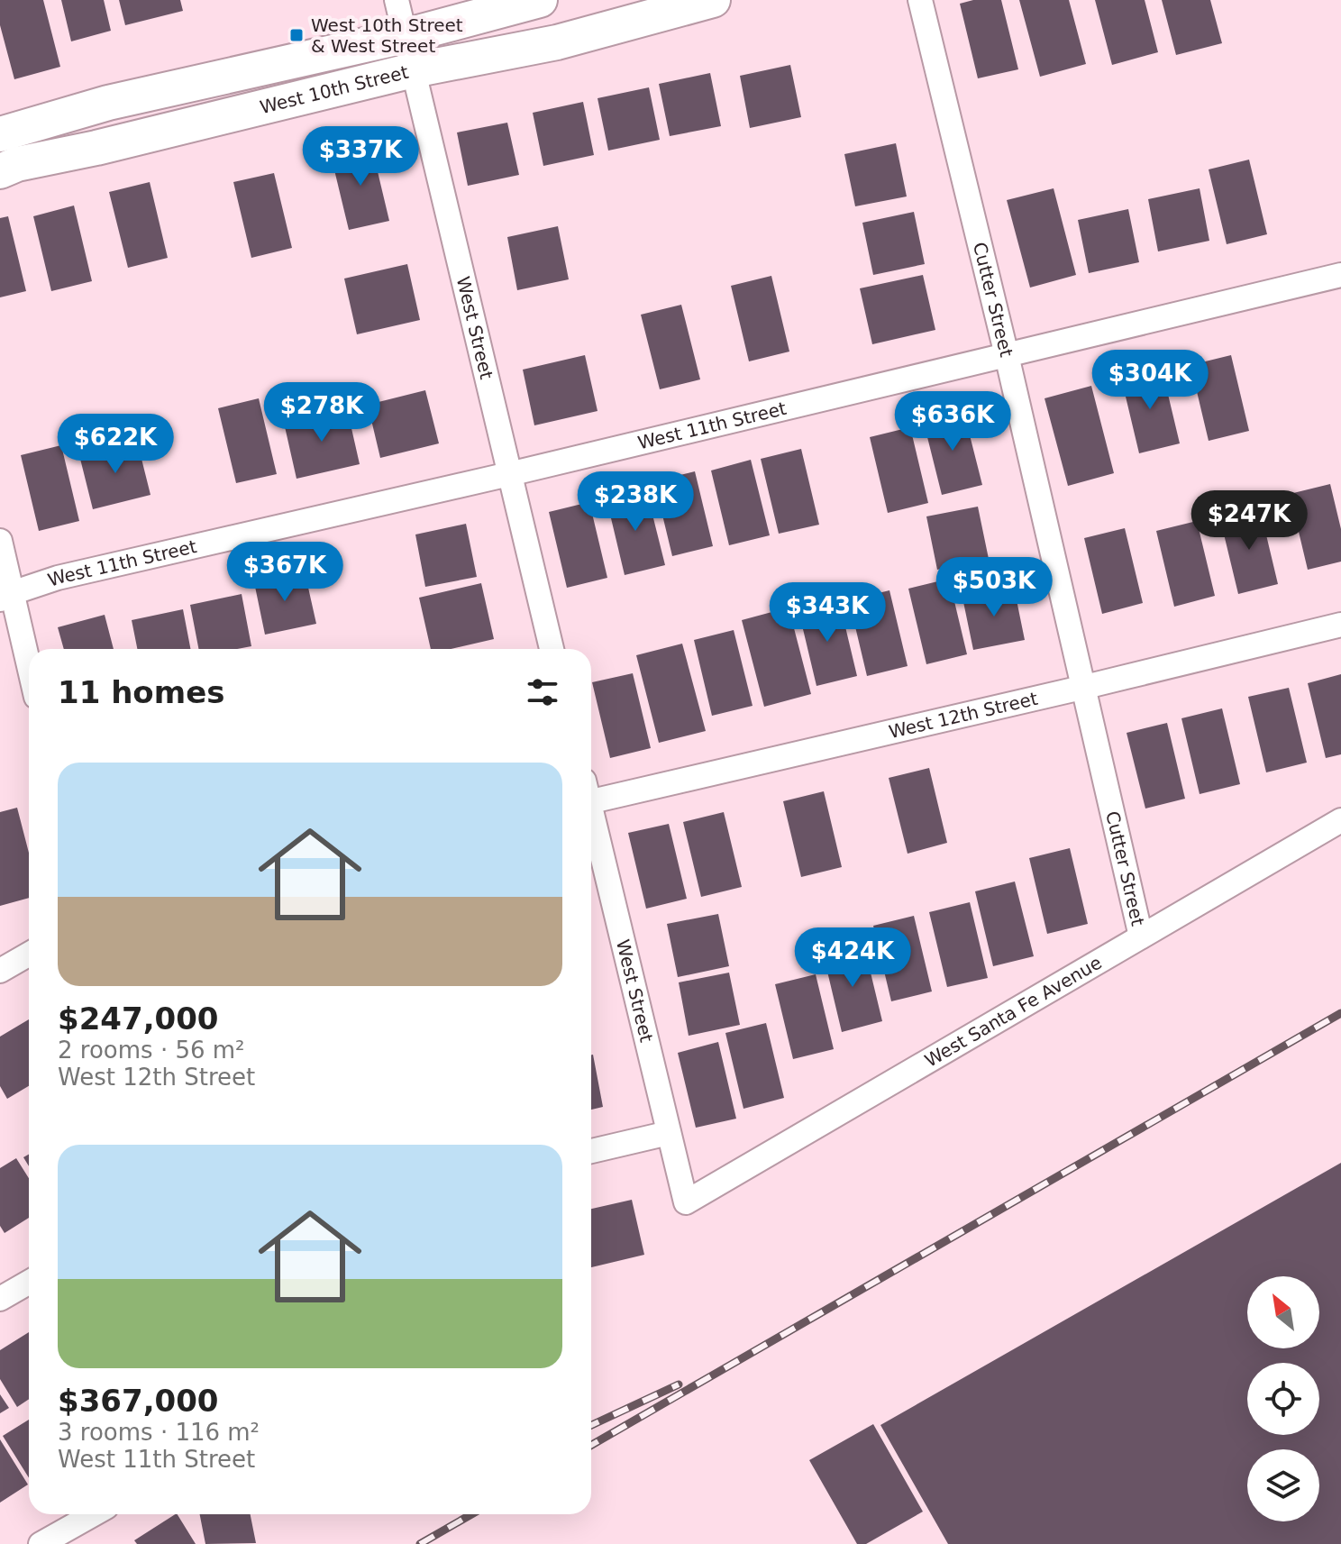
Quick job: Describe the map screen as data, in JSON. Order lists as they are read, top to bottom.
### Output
{
  "streets": {
    "main road": ["West 10th Street"],
    "street": [
      "Cutter Street",
      "West Street",
      "West 11th Street",
      "West 12th Street",
      "West Santa Fe Avenue"
    ]
  },
  "crossings": [
    ["West 10th Street", "West Street"],
    ["Cutter Street", "West 11th Street"],
    ["Cutter Street", "West 12th Street"],
    ["Cutter Street", "West Santa Fe Avenue"],
    ["West Street", "West 11th Street"],
    ["West Street", "West Santa Fe Avenue"]
  ],
  "places": {
    "transit": ["West 10th Street & West Street"]
  },
  "north": "top left",
  "page": {
    "price": [
      "$337K",
      "$304K",
      "$278K",
      "$636K",
      "$622K",
      "$238K",
      "$247K",
      "$367K",
      "$503K",
      "$343K",
      "$424K"
    ],
    "heading": "11 homes",
    "list": [
      {
        "name": "$247,000",
        "note": "2 rooms · 56 m² · West 12th Street"
      },
      {
        "name": "$367,000",
        "note": "3 rooms · 116 m² · West 11th Street"
      }
    ]
  }
}
